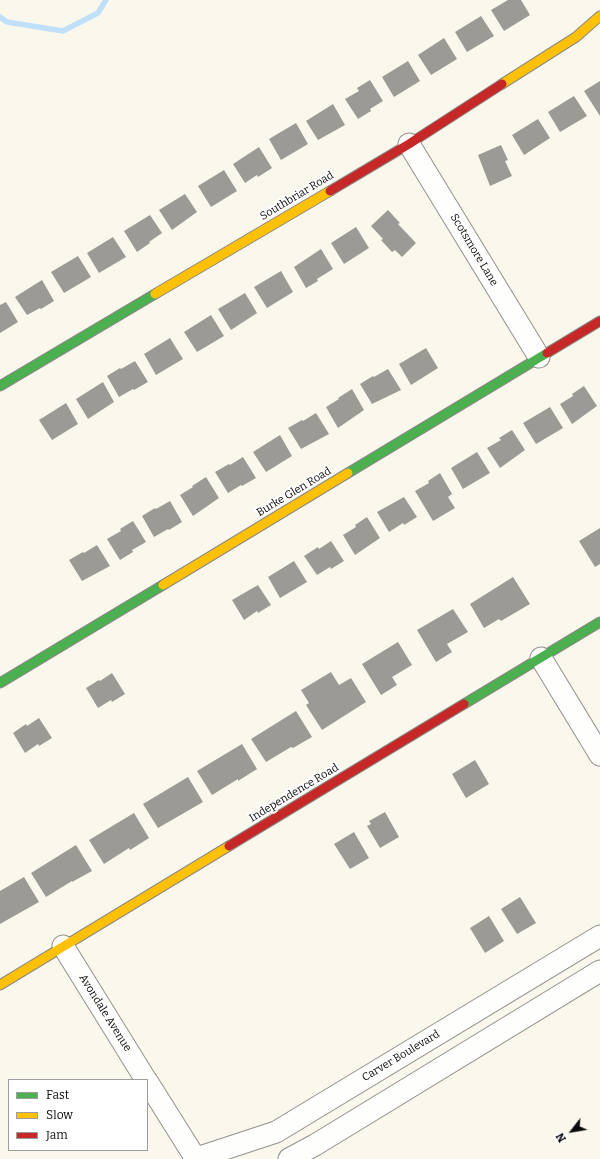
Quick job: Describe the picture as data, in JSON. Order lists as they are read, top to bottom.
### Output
{
  "streets": {
    "street": [
      "Southbriar Road",
      "Scotsmore Lane",
      "Burke Glen Road",
      "Independence Road",
      "Avondale Avenue",
      "Carver Boulevard"
    ]
  },
  "crossings": [
    ["Southbriar Road", "Scotsmore Lane"],
    ["Scotsmore Lane", "Burke Glen Road"],
    ["Independence Road", "Avondale Avenue"],
    ["Avondale Avenue", "Carver Boulevard"]
  ],
  "legend": ["Fast", "Slow", "Jam"],
  "north": "bottom left"
}
